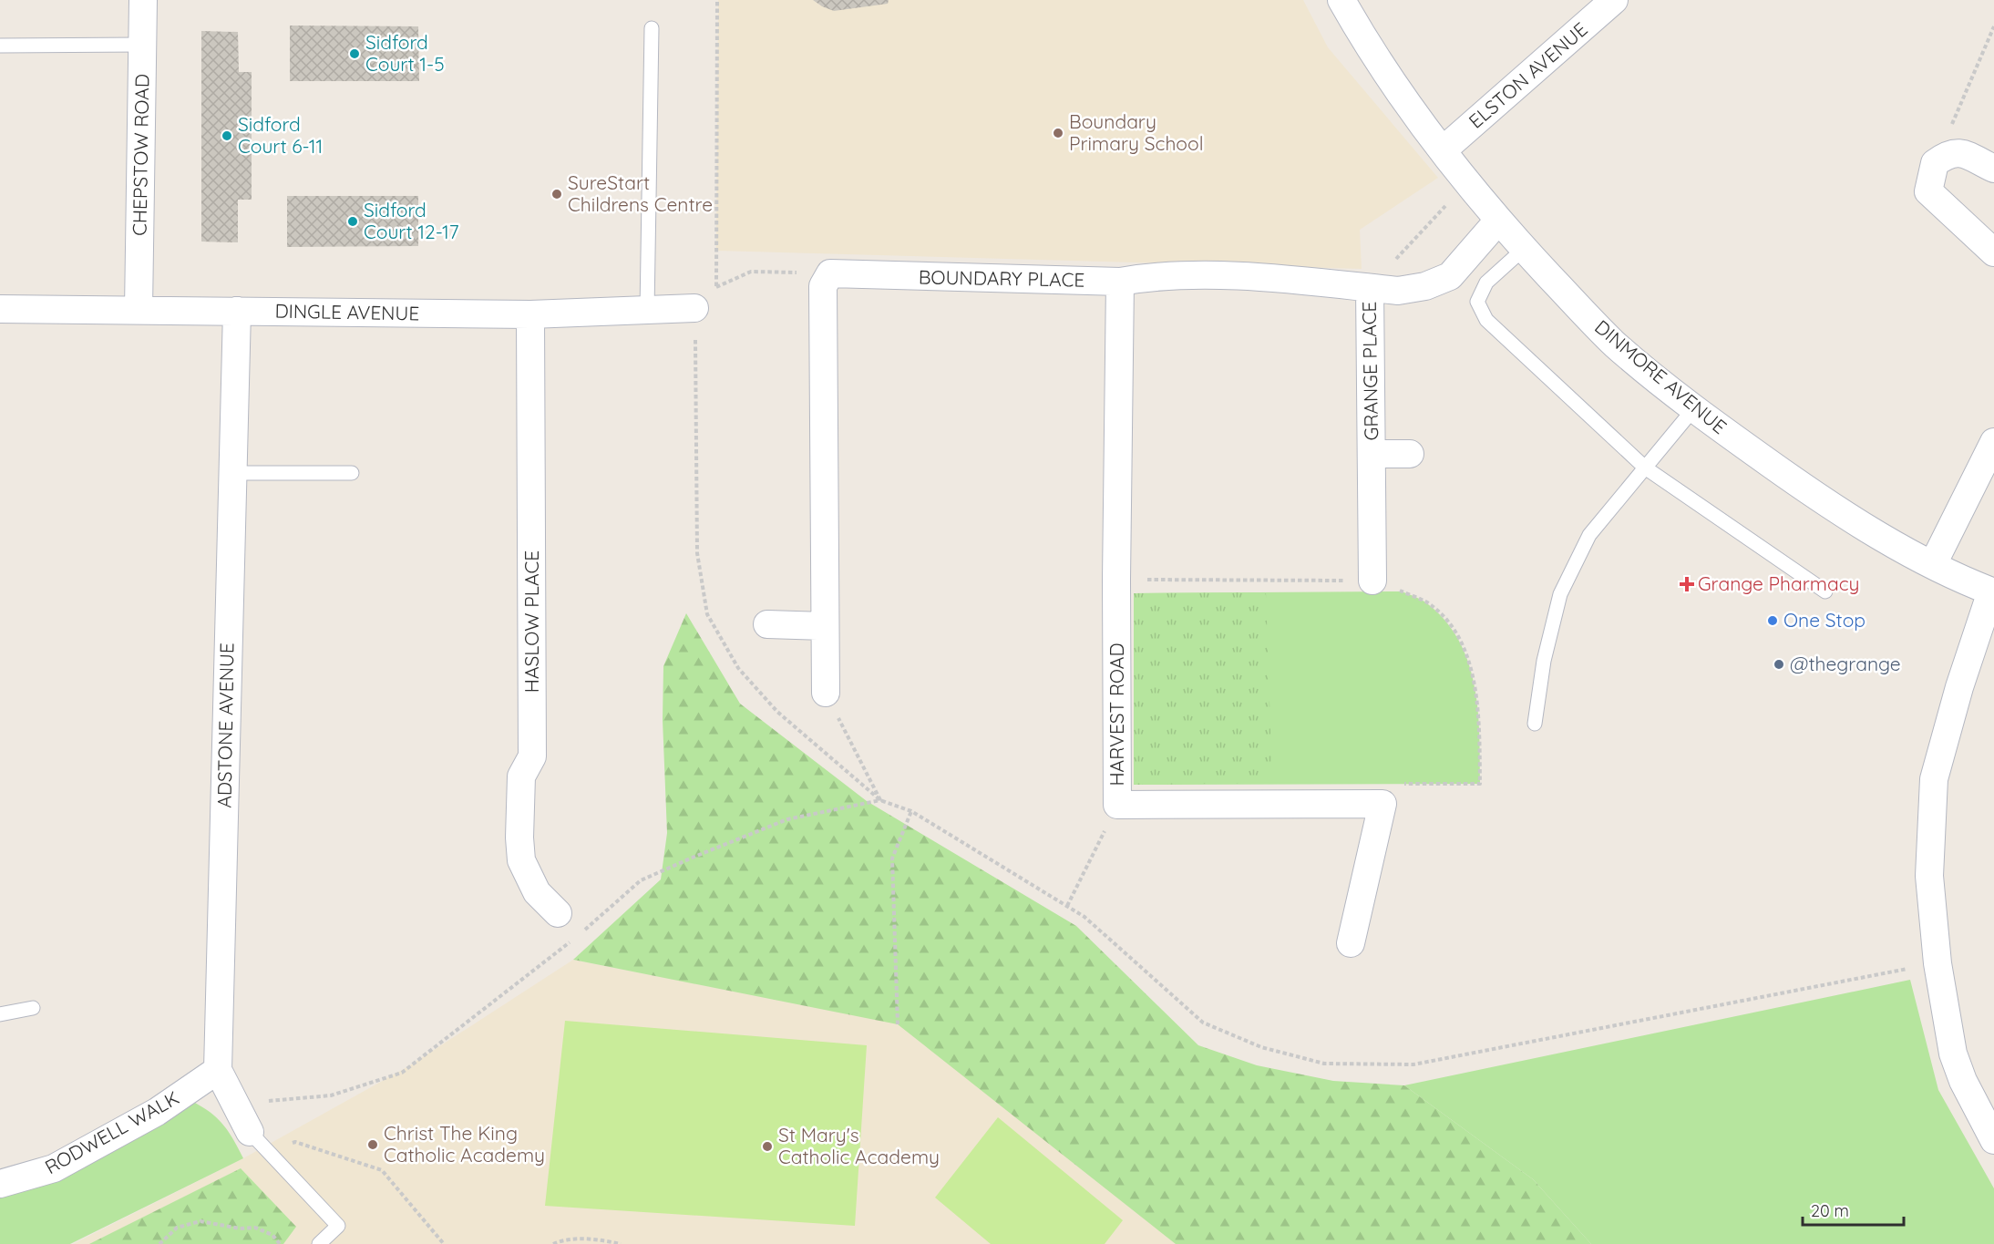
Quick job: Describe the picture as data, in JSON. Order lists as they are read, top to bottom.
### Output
{
  "streets": {
    "street": [
      "ELSTON AVENUE",
      "CHEPSTOW ROAD",
      "BOUNDARY PLACE",
      "DINGLE AVENUE",
      "GRANGE PLACE",
      "DINMORE AVENUE",
      "HASLOW PLACE",
      "HARVEST ROAD",
      "ADSTONE AVENUE",
      "RODWELL WALK"
    ]
  },
  "crossings": [
    ["ELSTON AVENUE", "DINMORE AVENUE"],
    ["CHEPSTOW ROAD", "DINGLE AVENUE"],
    ["BOUNDARY PLACE", "GRANGE PLACE"],
    ["BOUNDARY PLACE", "DINMORE AVENUE"],
    ["BOUNDARY PLACE", "HARVEST ROAD"],
    ["DINGLE AVENUE", "HASLOW PLACE"],
    ["DINGLE AVENUE", "ADSTONE AVENUE"],
    ["ADSTONE AVENUE", "RODWELL WALK"]
  ],
  "places": {
    "other": [
      "Sidford Court 1-5",
      "Boundary Primary School",
      "Sidford Court 6-11",
      "SureStart Childrens Centre",
      "Sidford Court 12-17",
      "One Stop",
      "@thegrange",
      "Christ The King Catholic Academy",
      "St Mary's Catholic Academy"
    ],
    "health": ["Grange Pharmacy"]
  },
  "scale_bar": "20 m"
}
